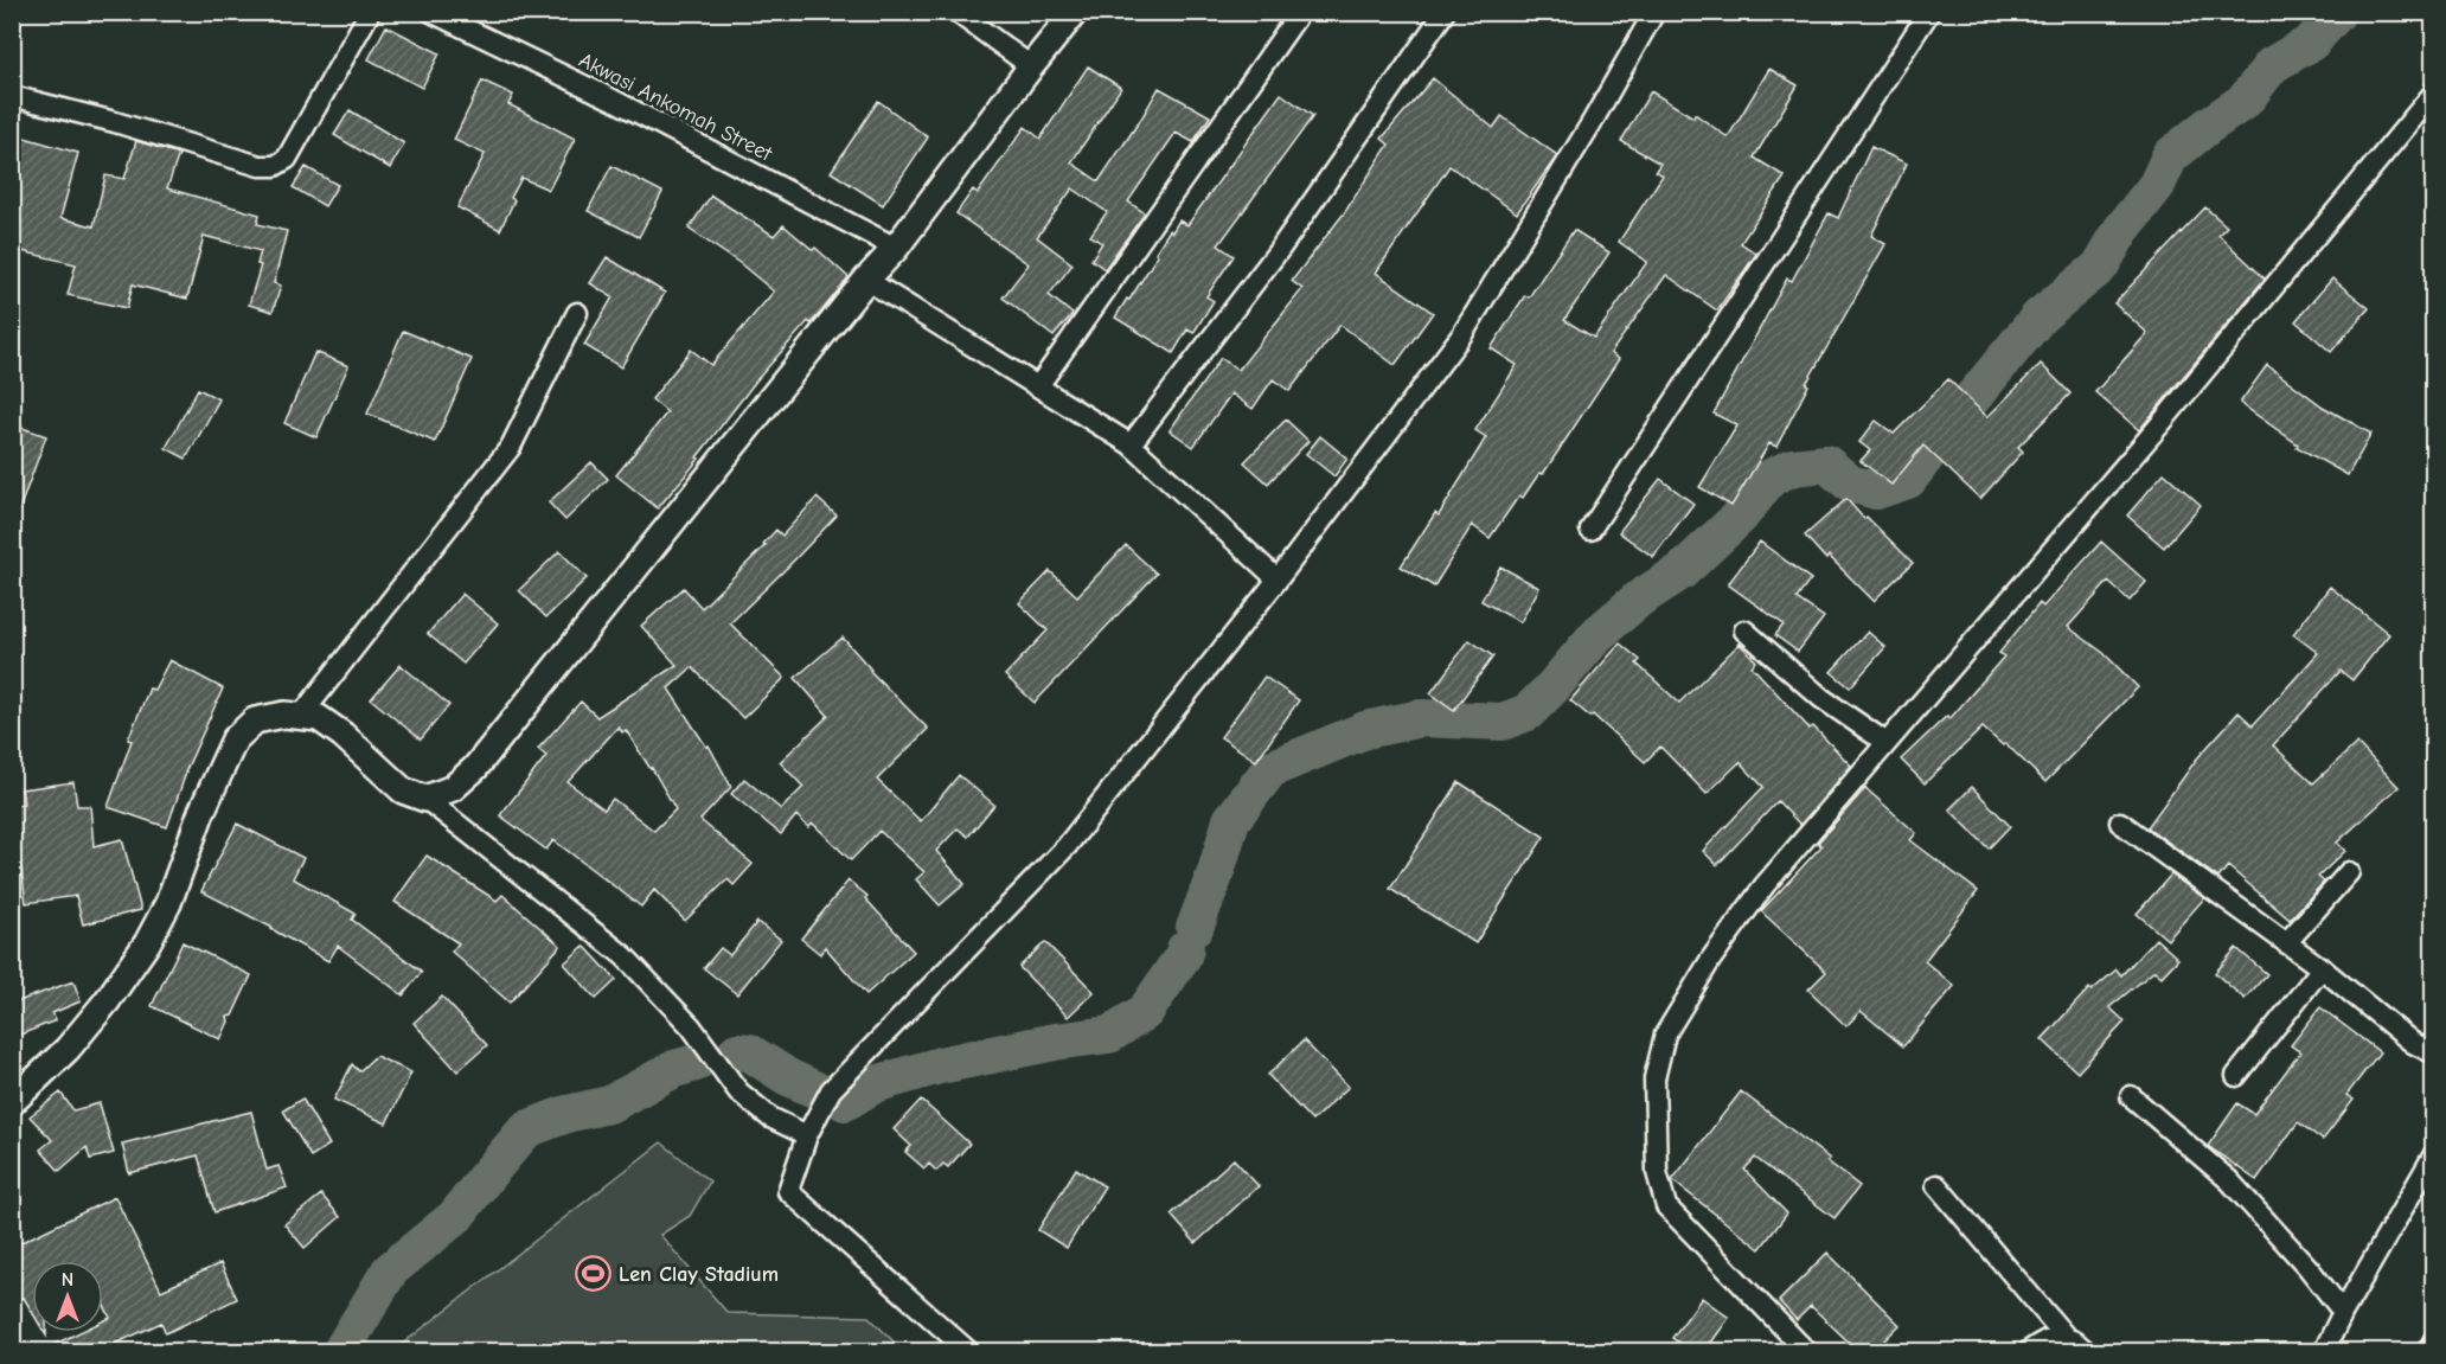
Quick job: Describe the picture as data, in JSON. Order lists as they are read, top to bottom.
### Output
{
  "streets": {
    "street": ["Akwasi Ankomah Street"]
  },
  "places": {
    "sports": ["Len Clay Stadium"]
  },
  "north": "top"
}
